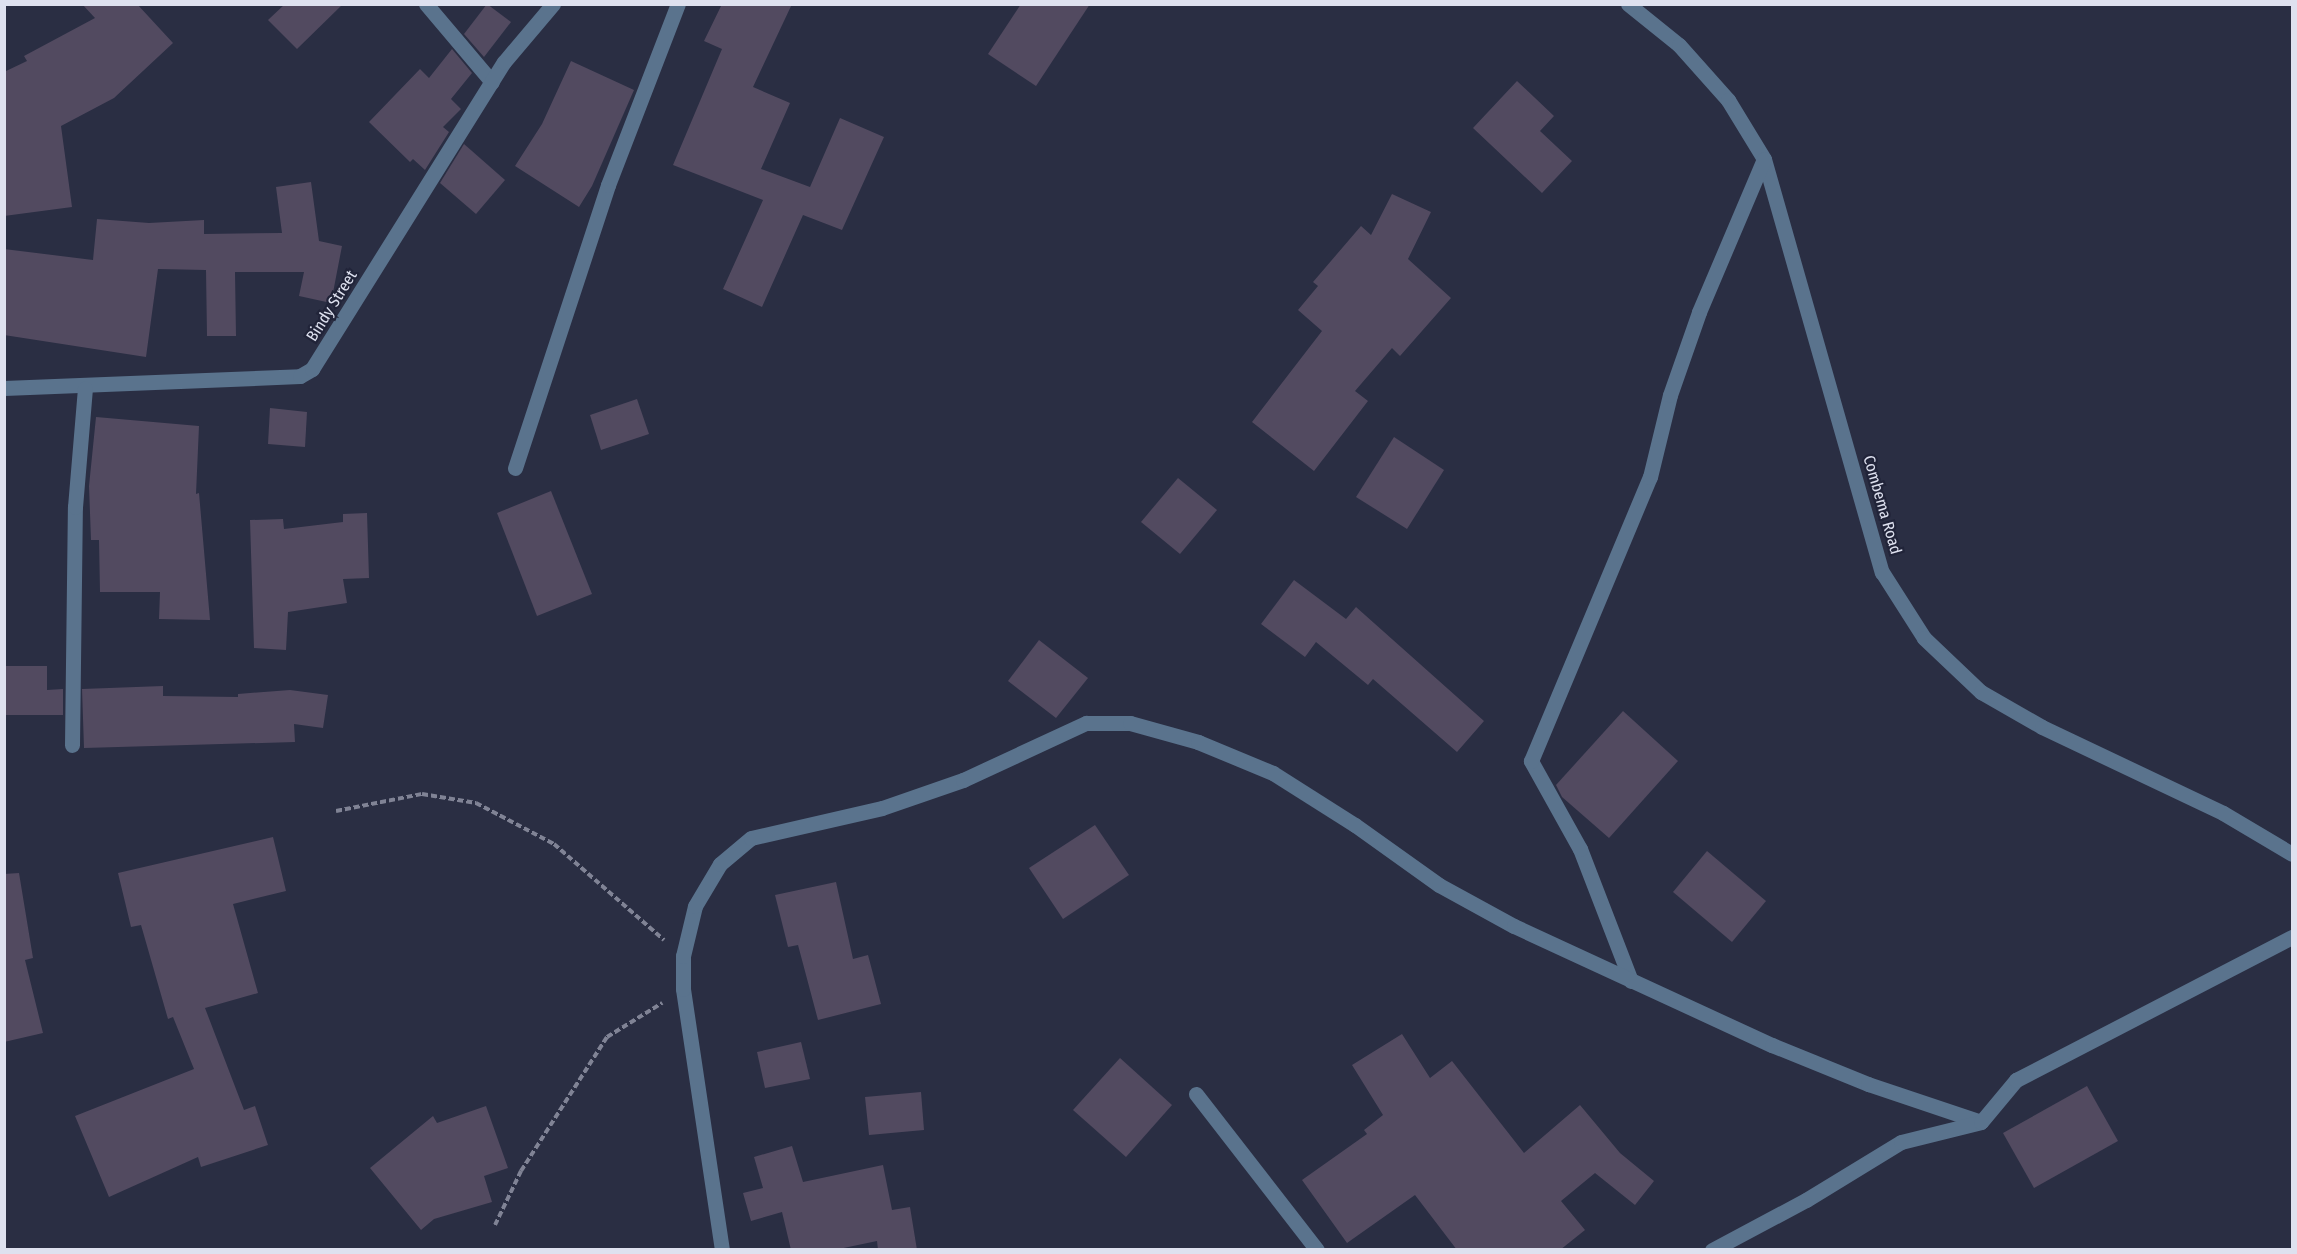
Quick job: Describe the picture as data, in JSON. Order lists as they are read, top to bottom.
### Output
{
  "streets": {
    "street": ["Bindy Street", "Combema Road"]
  }
}
